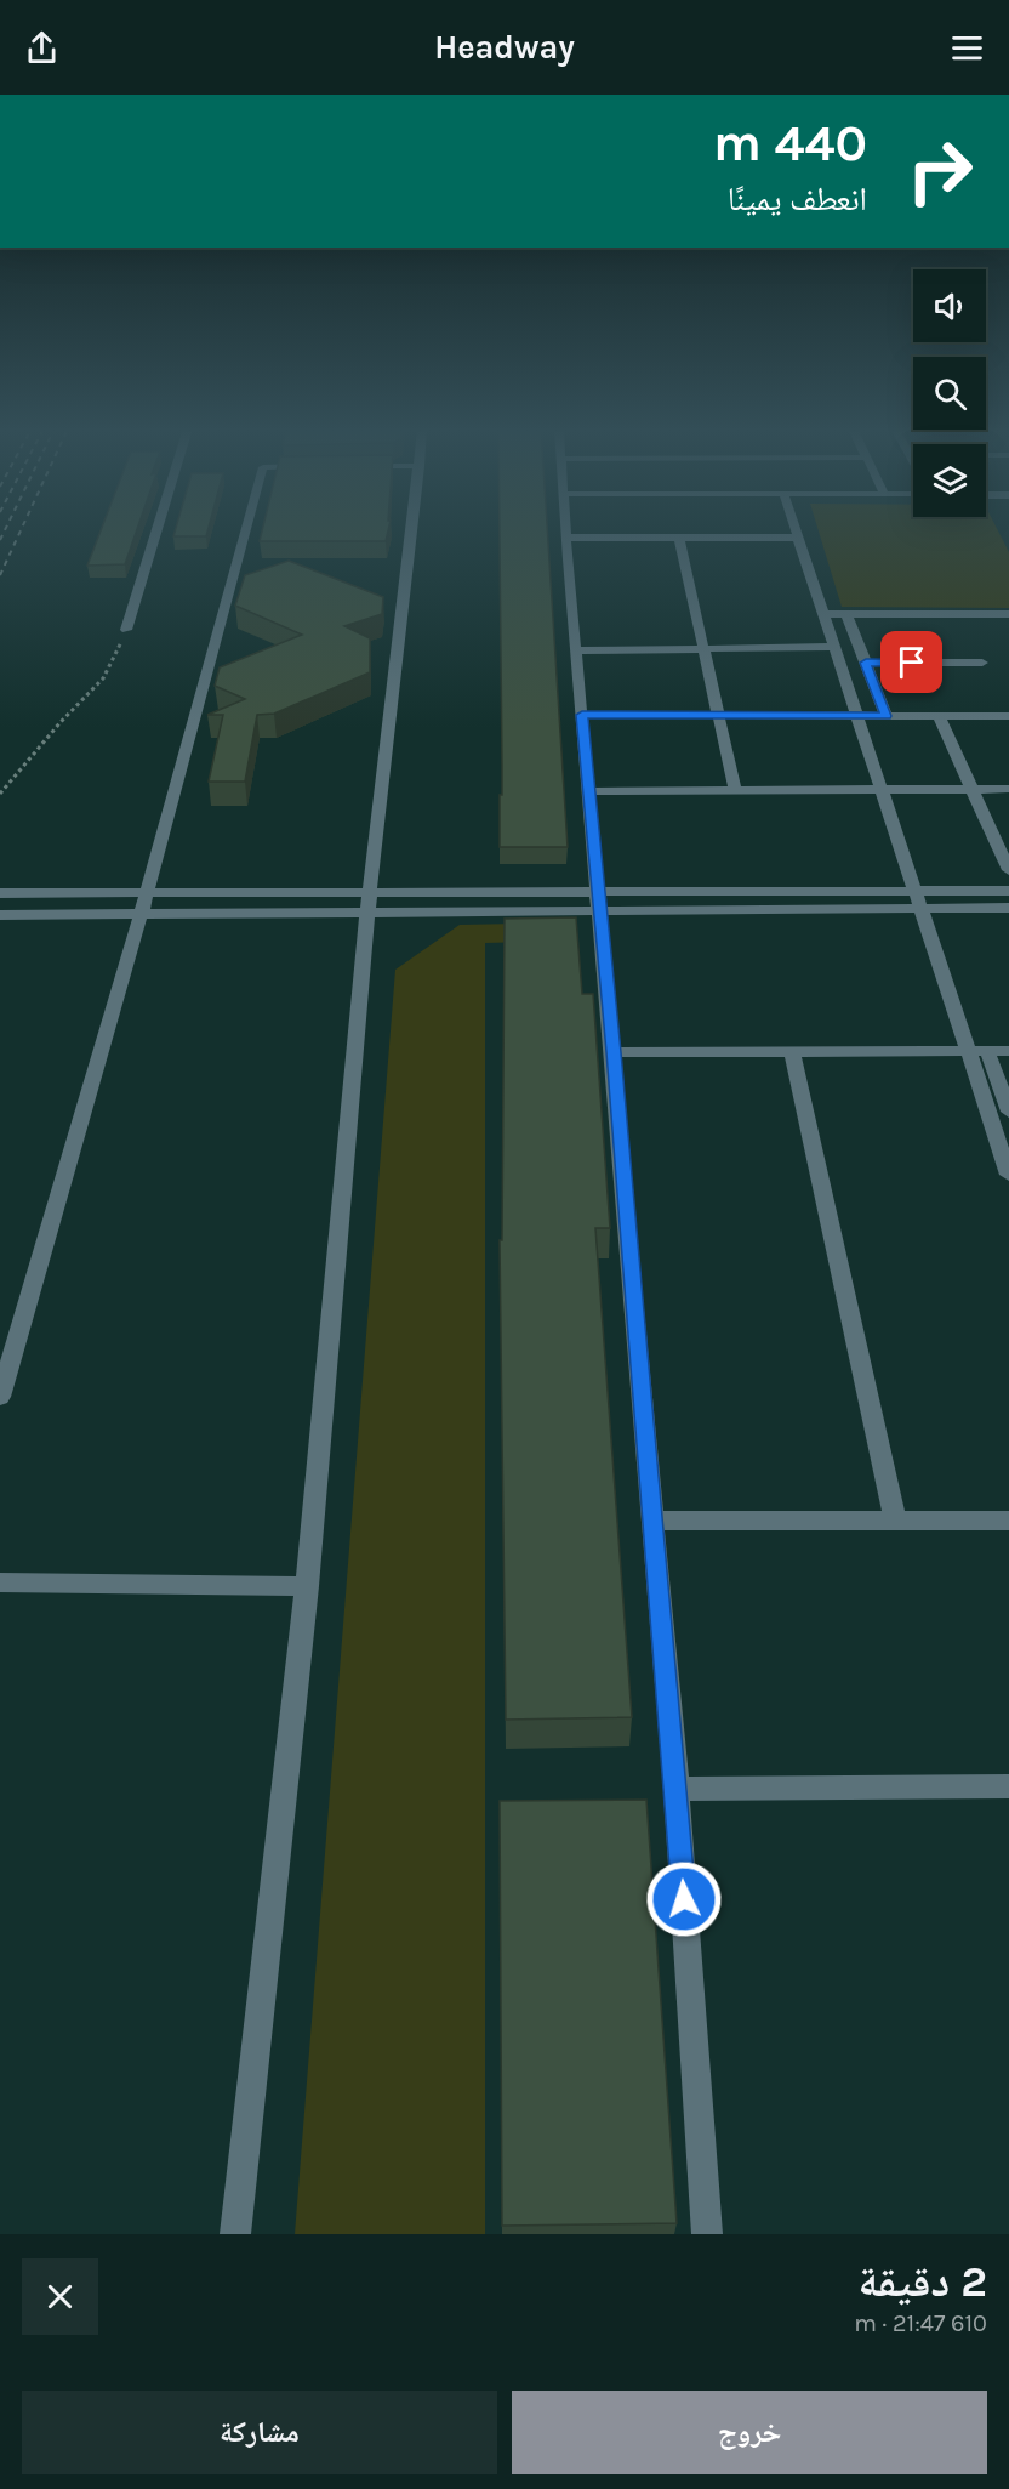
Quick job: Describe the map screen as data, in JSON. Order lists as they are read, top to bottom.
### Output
{
  "page": {
    "header": "Headway",
    "turn": ["440 m", "انعطف يمينًا"],
    "heading": ["2 دقيقة", "610 m · 21:47"],
    "buttons": ["خروج", "مشاركة"]
  }
}
